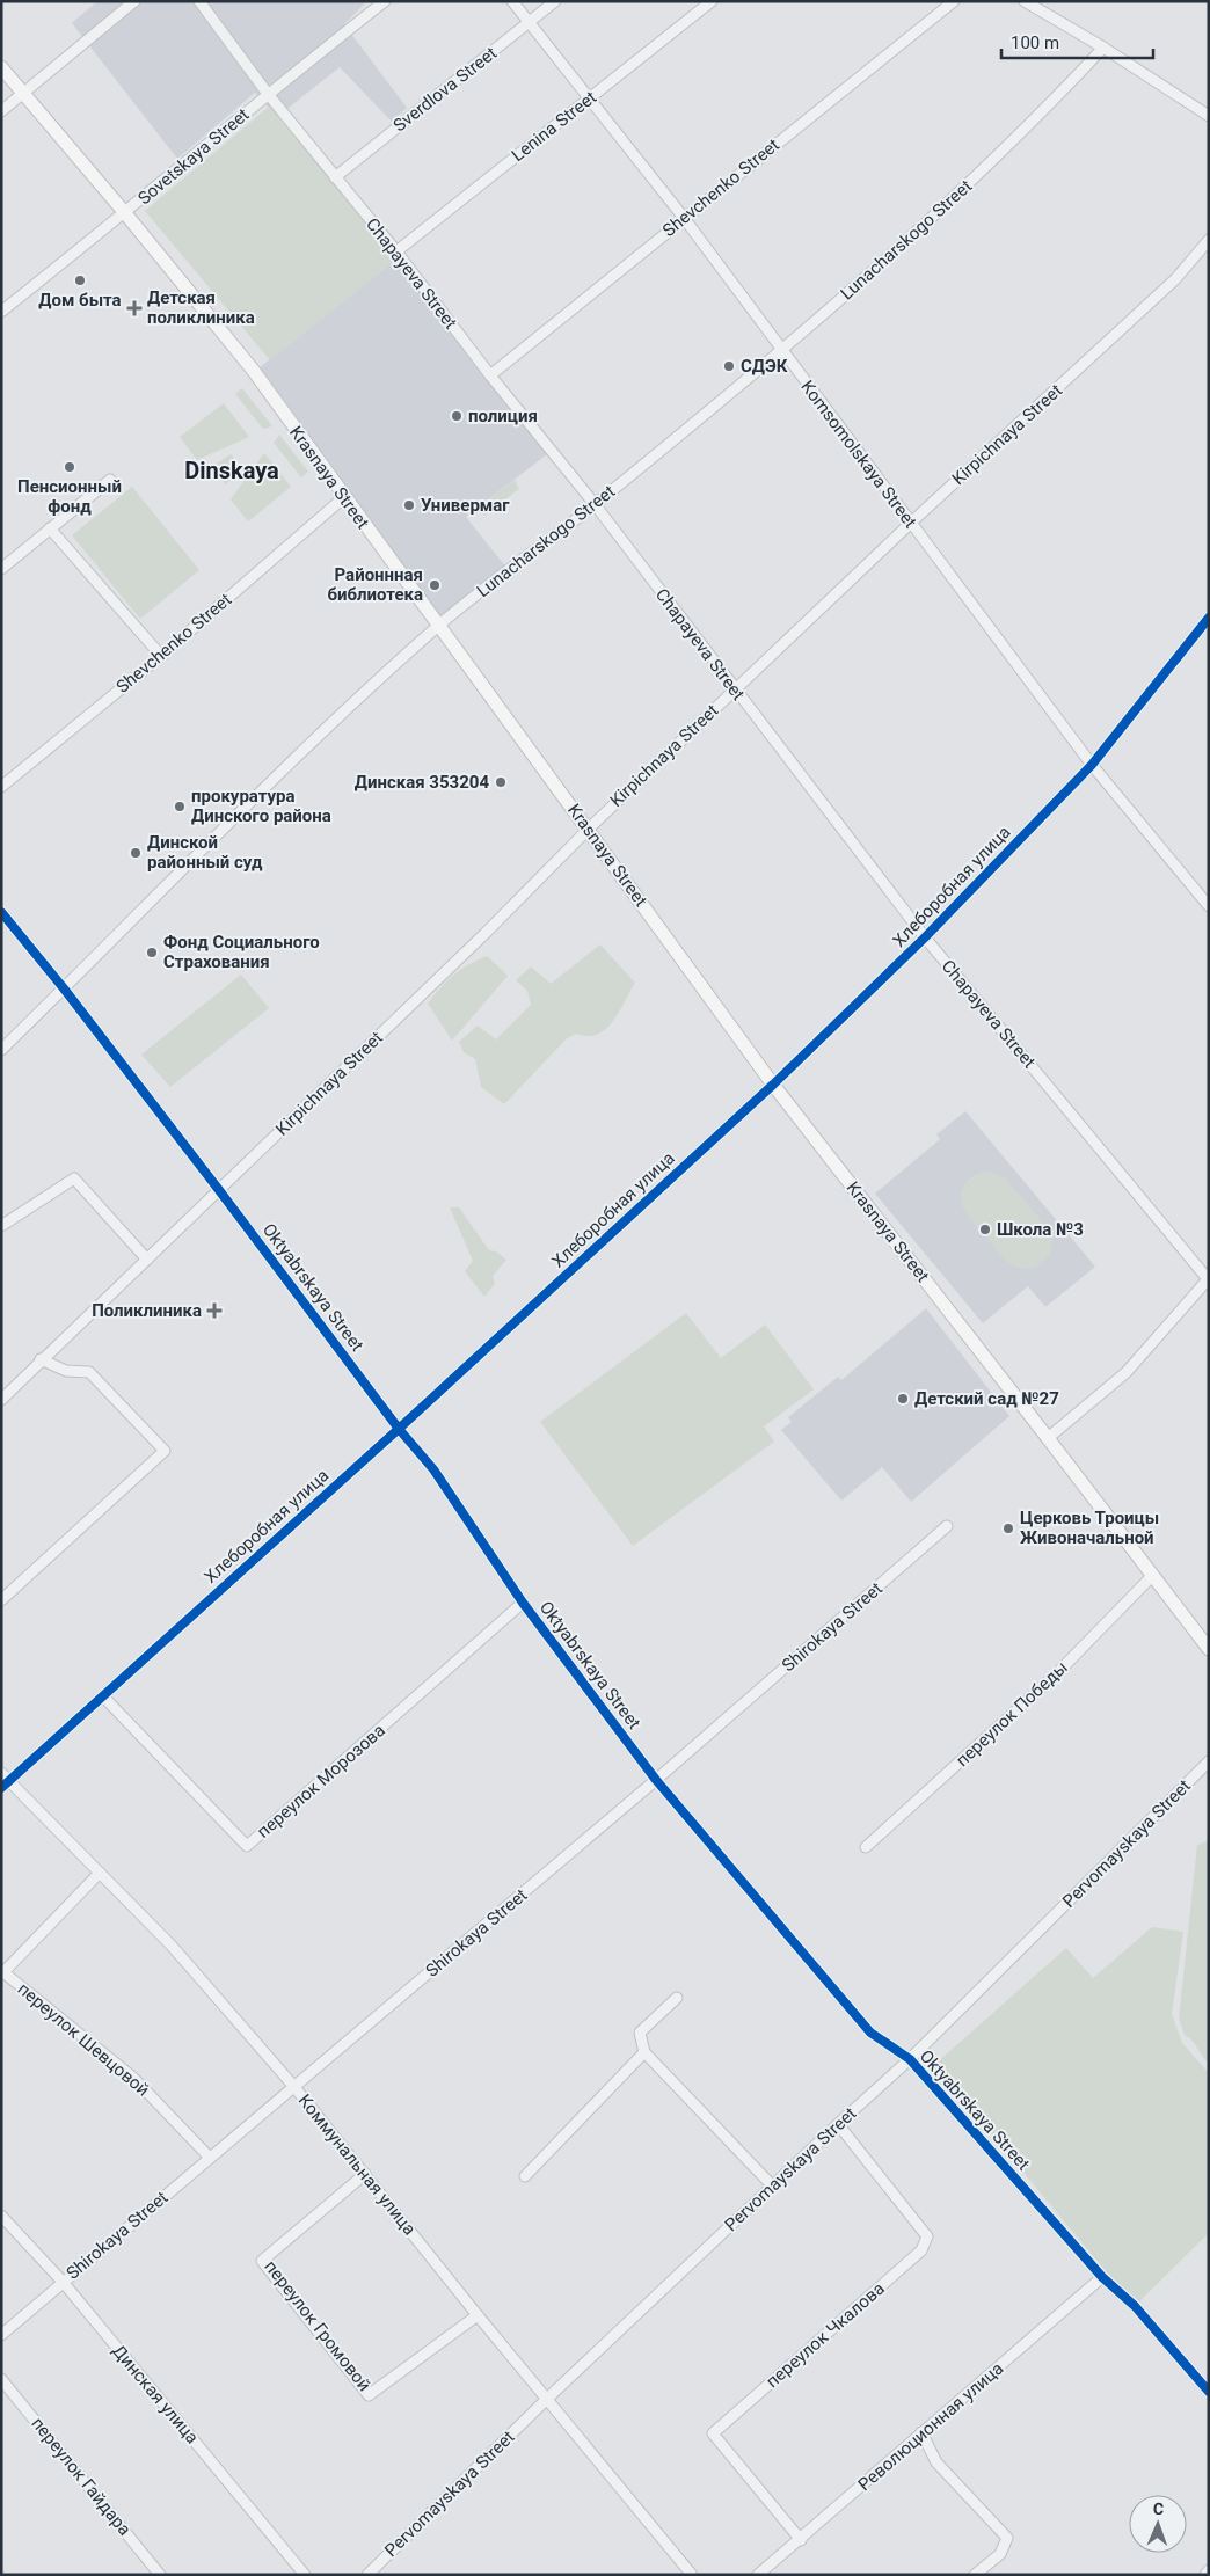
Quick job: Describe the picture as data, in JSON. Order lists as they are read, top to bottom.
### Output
{
  "streets": {
    "main road": ["Krasnaya Street"],
    "street": [
      "Sverdlova Street",
      "Lenina Street",
      "Sovetskaya Street",
      "Shevchenko Street",
      "Lunacharskogo Street",
      "Chapayeva Street",
      "Kirpichnaya Street",
      "Komsomolskaya Street",
      "Хлеборобная улица",
      "Oktyabrskaya Street",
      "Shirokaya Street",
      "переулок Победы",
      "переулок Морозова",
      "Pervomayskaya Street",
      "переулок Шевцовой",
      "Коммунальная улица",
      "переулок Громовой",
      "переулок Чкалова",
      "Динская улица",
      "Революционная улица",
      "переулок Гайдара"
    ]
  },
  "crossings": [
    ["Sverdlova Street", "Chapayeva Street"],
    ["Sverdlova Street", "Komsomolskaya Street"],
    ["Lenina Street", "Chapayeva Street"],
    ["Lenina Street", "Komsomolskaya Street"],
    ["Sovetskaya Street", "Chapayeva Street"],
    ["Sovetskaya Street", "Krasnaya Street"],
    ["Shevchenko Street", "Chapayeva Street"],
    ["Shevchenko Street", "Komsomolskaya Street"],
    ["Shevchenko Street", "Krasnaya Street"],
    ["Lunacharskogo Street", "Chapayeva Street"],
    ["Lunacharskogo Street", "Komsomolskaya Street"],
    ["Lunacharskogo Street", "Krasnaya Street"],
    ["Lunacharskogo Street", "Oktyabrskaya Street"],
    ["Chapayeva Street", "Kirpichnaya Street"],
    ["Chapayeva Street", "Хлеборобная улица"],
    ["Kirpichnaya Street", "Komsomolskaya Street"],
    ["Kirpichnaya Street", "Krasnaya Street"],
    ["Kirpichnaya Street", "Oktyabrskaya Street"],
    ["Komsomolskaya Street", "Хлеборобная улица"],
    ["Krasnaya Street", "Хлеборобная улица"],
    ["Krasnaya Street", "переулок Победы"],
    ["Хлеборобная улица", "Oktyabrskaya Street"],
    ["Хлеборобная улица", "переулок Морозова"],
    ["Хлеборобная улица", "Коммунальная улица"],
    ["Oktyabrskaya Street", "Shirokaya Street"],
    ["Oktyabrskaya Street", "переулок Морозова"],
    ["Oktyabrskaya Street", "Pervomayskaya Street"],
    ["Oktyabrskaya Street", "Революционная улица"],
    ["Shirokaya Street", "переулок Шевцовой"],
    ["Shirokaya Street", "Коммунальная улица"],
    ["Shirokaya Street", "Динская улица"],
    ["Pervomayskaya Street", "Коммунальная улица"],
    ["Pervomayskaya Street", "переулок Чкалова"],
    ["переулок Шевцовой", "Коммунальная улица"],
    ["Коммунальная улица", "переулок Громовой"],
    ["переулок Чкалова", "Революционная улица"]
  ],
  "districts": ["Dinskaya"],
  "places": {
    "other": [
      "Дом быта",
      "СДЭК",
      "полиция",
      "Пенсионный фонд",
      "Универмаг",
      "Районнная библиотека",
      "Динская 353204",
      "прокуратура Динского района",
      "Динской районный суд",
      "Фонд Социального Страхования",
      "Школа №3",
      "Детский сад №27",
      "Церковь Троицы Живоначальной"
    ],
    "health": ["Детская поликлиника", "Поликлиника"]
  },
  "scale_bar": "100 m",
  "north": "top"
}
